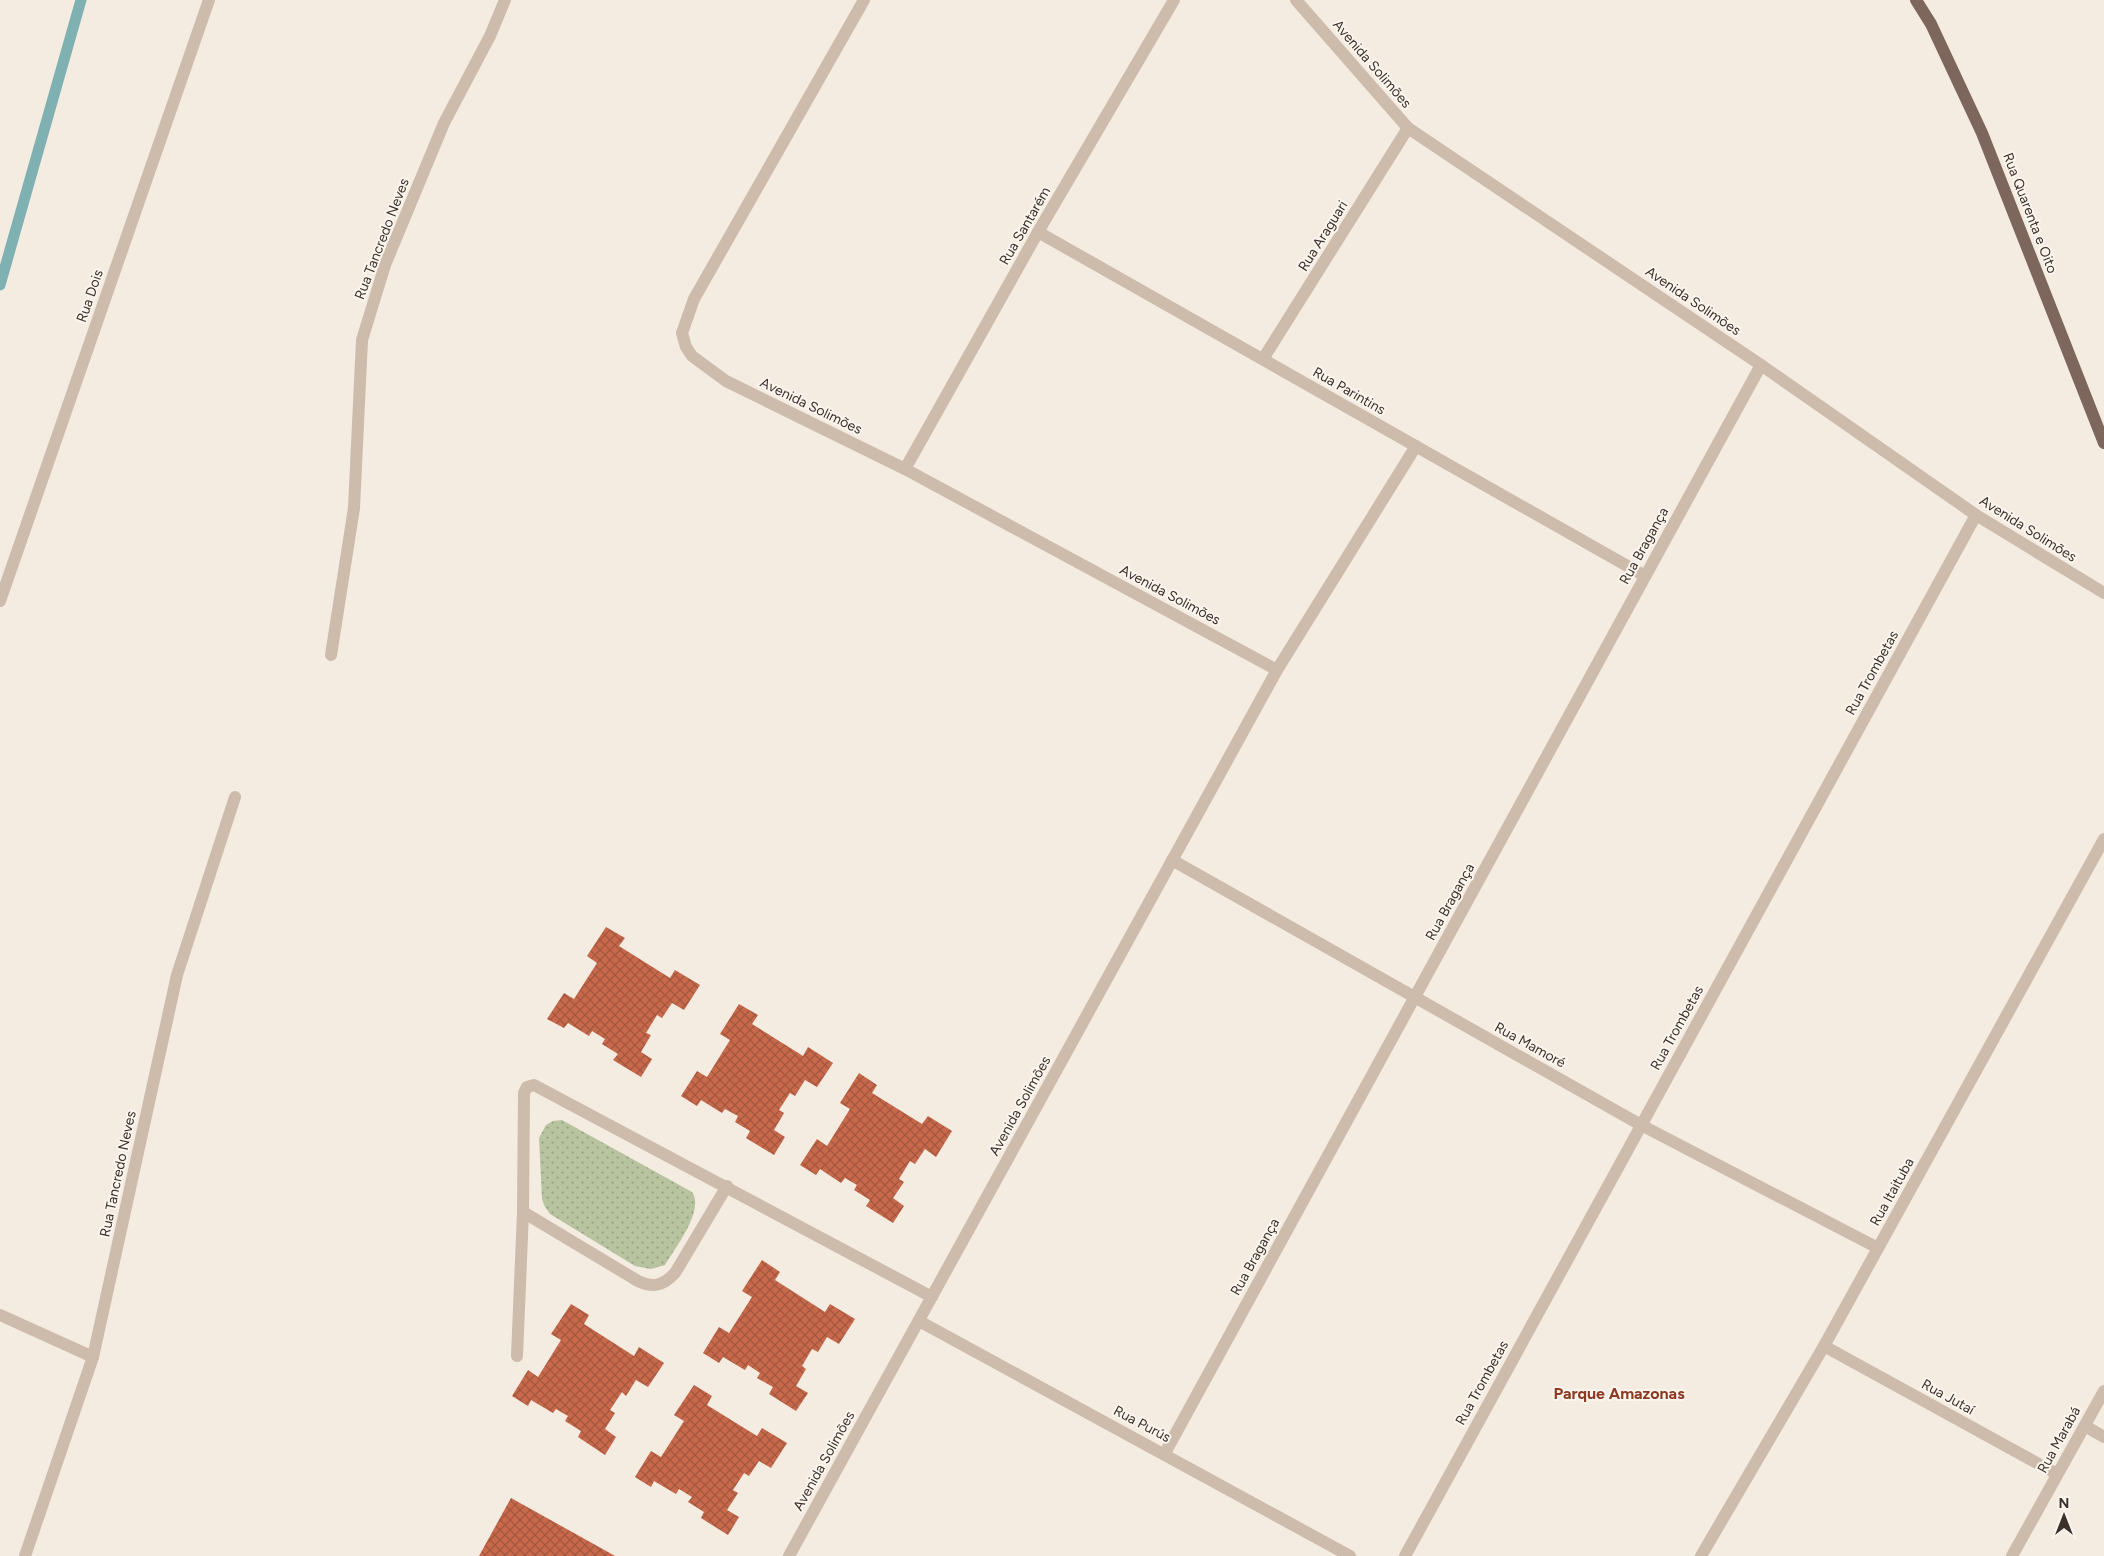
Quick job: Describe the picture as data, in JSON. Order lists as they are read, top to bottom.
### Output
{
  "streets": {
    "main road": ["Rua Quarenta e Oito"],
    "street": [
      "Avenida Solimões",
      "Rua Santarém",
      "Rua Araguari",
      "Rua Tancredo Neves",
      "Rua Dois",
      "Rua Parintins",
      "Rua Bragança",
      "Rua Trombetas",
      "Rua Mamoré",
      "Rua Itaituba",
      "Rua Jutaí",
      "Rua Purús",
      "Rua Marabá"
    ]
  },
  "crossings": [
    ["Avenida Solimões", "Rua Santarém"],
    ["Avenida Solimões", "Rua Araguari"],
    ["Avenida Solimões", "Rua Parintins"],
    ["Avenida Solimões", "Rua Bragança"],
    ["Avenida Solimões", "Rua Trombetas"],
    ["Avenida Solimões", "Rua Mamoré"],
    ["Avenida Solimões", "Rua Purús"],
    ["Rua Santarém", "Rua Parintins"],
    ["Rua Araguari", "Rua Parintins"],
    ["Rua Parintins", "Rua Bragança"],
    ["Rua Bragança", "Rua Mamoré"],
    ["Rua Bragança", "Rua Purús"],
    ["Rua Trombetas", "Rua Mamoré"],
    ["Rua Mamoré", "Rua Itaituba"],
    ["Rua Itaituba", "Rua Jutaí"],
    ["Rua Jutaí", "Rua Marabá"]
  ],
  "districts": ["Parque Amazonas"],
  "north": "top"
}
